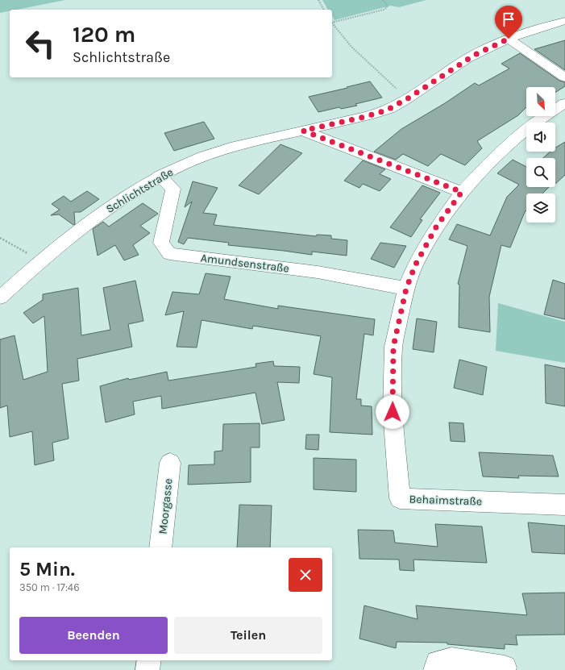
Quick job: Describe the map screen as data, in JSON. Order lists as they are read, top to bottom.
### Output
{
  "streets": {
    "street": [
      "Schlichtstraße",
      "Amundsenstraße",
      "Behaimstraße",
      "Moorgasse"
    ]
  },
  "crossings": [
    ["Schlichtstraße", "Amundsenstraße"],
    ["Amundsenstraße", "Behaimstraße"]
  ],
  "north": "bottom right",
  "page": {
    "turn": ["120 m", "Schlichtstraße"],
    "heading": ["5 Min.", "350 m · 17:46"],
    "buttons": ["Beenden", "Teilen"]
  }
}
